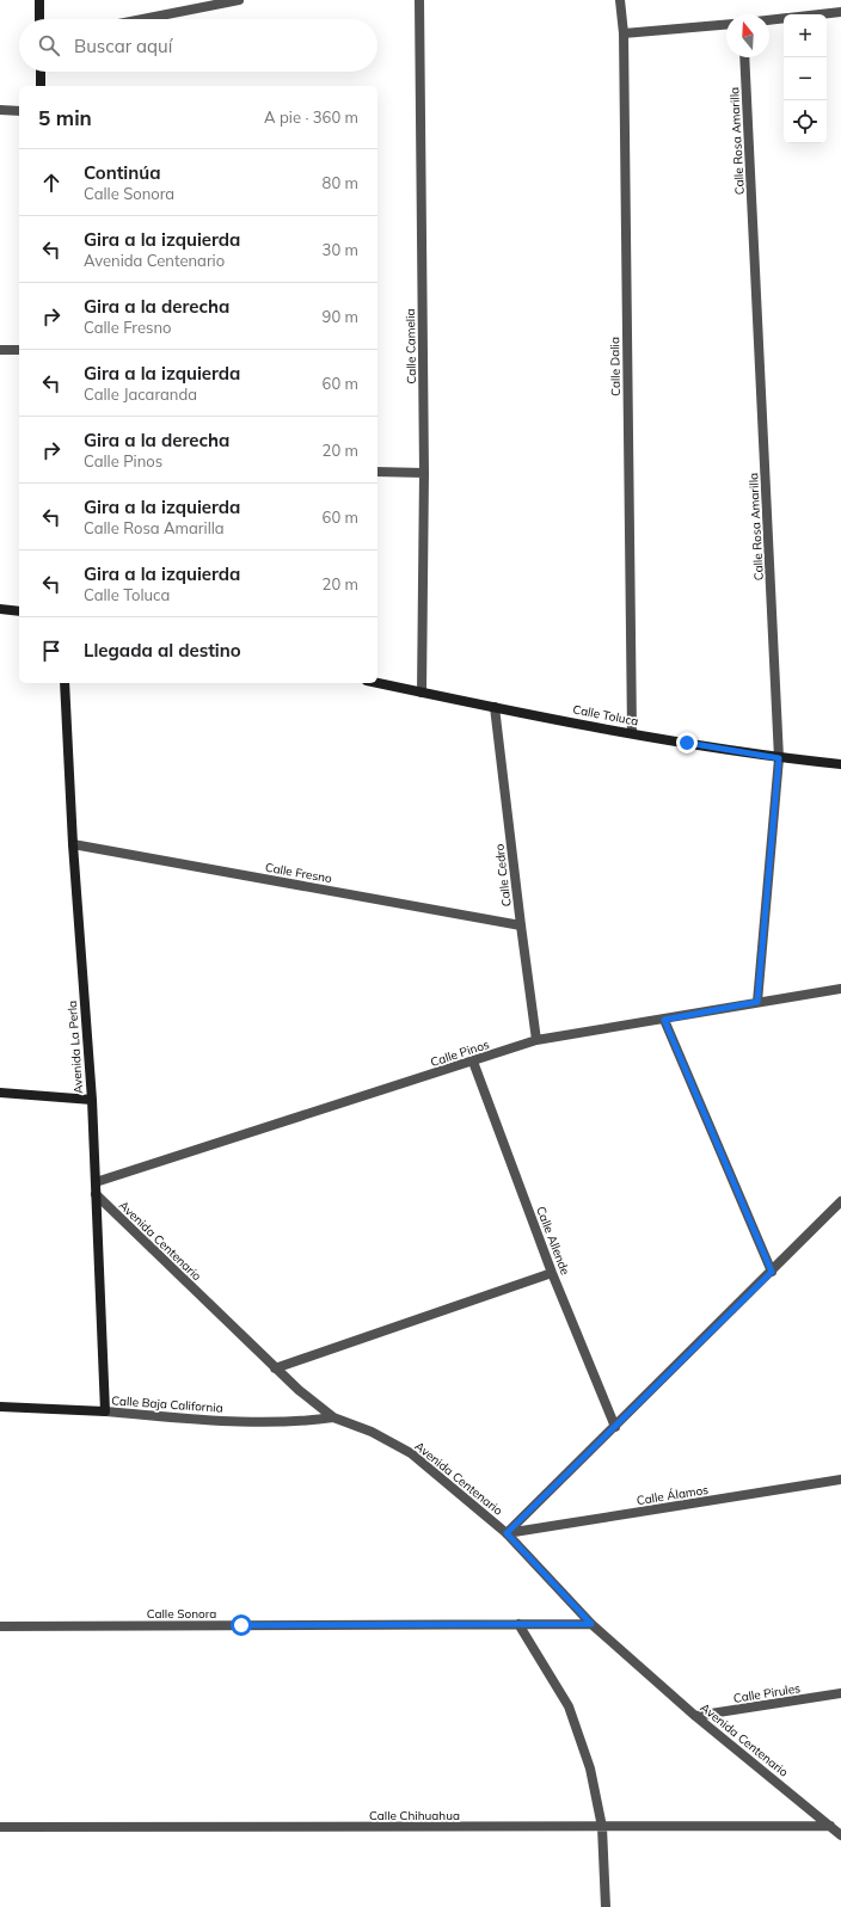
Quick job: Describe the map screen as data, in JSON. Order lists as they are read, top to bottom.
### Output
{
  "streets": {
    "street": [
      "Calle Rosa Amarilla",
      "Calle Camelia",
      "Calle Dalia",
      "Calle Toluca",
      "Calle Fresno",
      "Calle Cedro",
      "Avenida La Perla",
      "Calle Pinos",
      "Avenida Centenario",
      "Calle Allende",
      "Calle Baja California",
      "Calle Álamos",
      "Calle Sonora",
      "Calle Pirules",
      "Calle Chihuahua"
    ]
  },
  "crossings": [
    ["Calle Rosa Amarilla", "Calle Toluca"],
    ["Calle Rosa Amarilla", "Calle Pinos"],
    ["Calle Camelia", "Calle Toluca"],
    ["Calle Dalia", "Calle Toluca"],
    ["Calle Toluca", "Calle Cedro"],
    ["Calle Fresno", "Calle Cedro"],
    ["Calle Fresno", "Avenida La Perla"],
    ["Calle Cedro", "Calle Pinos"],
    ["Avenida La Perla", "Calle Pinos"],
    ["Avenida La Perla", "Avenida Centenario"],
    ["Avenida La Perla", "Calle Baja California"],
    ["Calle Pinos", "Calle Allende"],
    ["Avenida Centenario", "Calle Baja California"],
    ["Avenida Centenario", "Calle Álamos"],
    ["Avenida Centenario", "Calle Sonora"],
    ["Avenida Centenario", "Calle Pirules"],
    ["Avenida Centenario", "Calle Chihuahua"]
  ],
  "north": "top",
  "page": {
    "map_buttons": ["+", "−"],
    "search": "Buscar aquí",
    "heading": ["5 min", "A pie · 360 m"],
    "list": [
      ["Continúa", "Calle Sonora", "80 m"],
      ["Gira a la izquierda", "Avenida Centenario", "30 m"],
      ["Gira a la derecha", "Calle Fresno", "90 m"],
      ["Gira a la izquierda", "Calle Jacaranda", "60 m"],
      ["Gira a la derecha", "Calle Pinos", "20 m"],
      ["Gira a la izquierda", "Calle Rosa Amarilla", "60 m"],
      ["Gira a la izquierda", "Calle Toluca", "20 m"],
      "Llegada al destino"
    ]
  }
}
